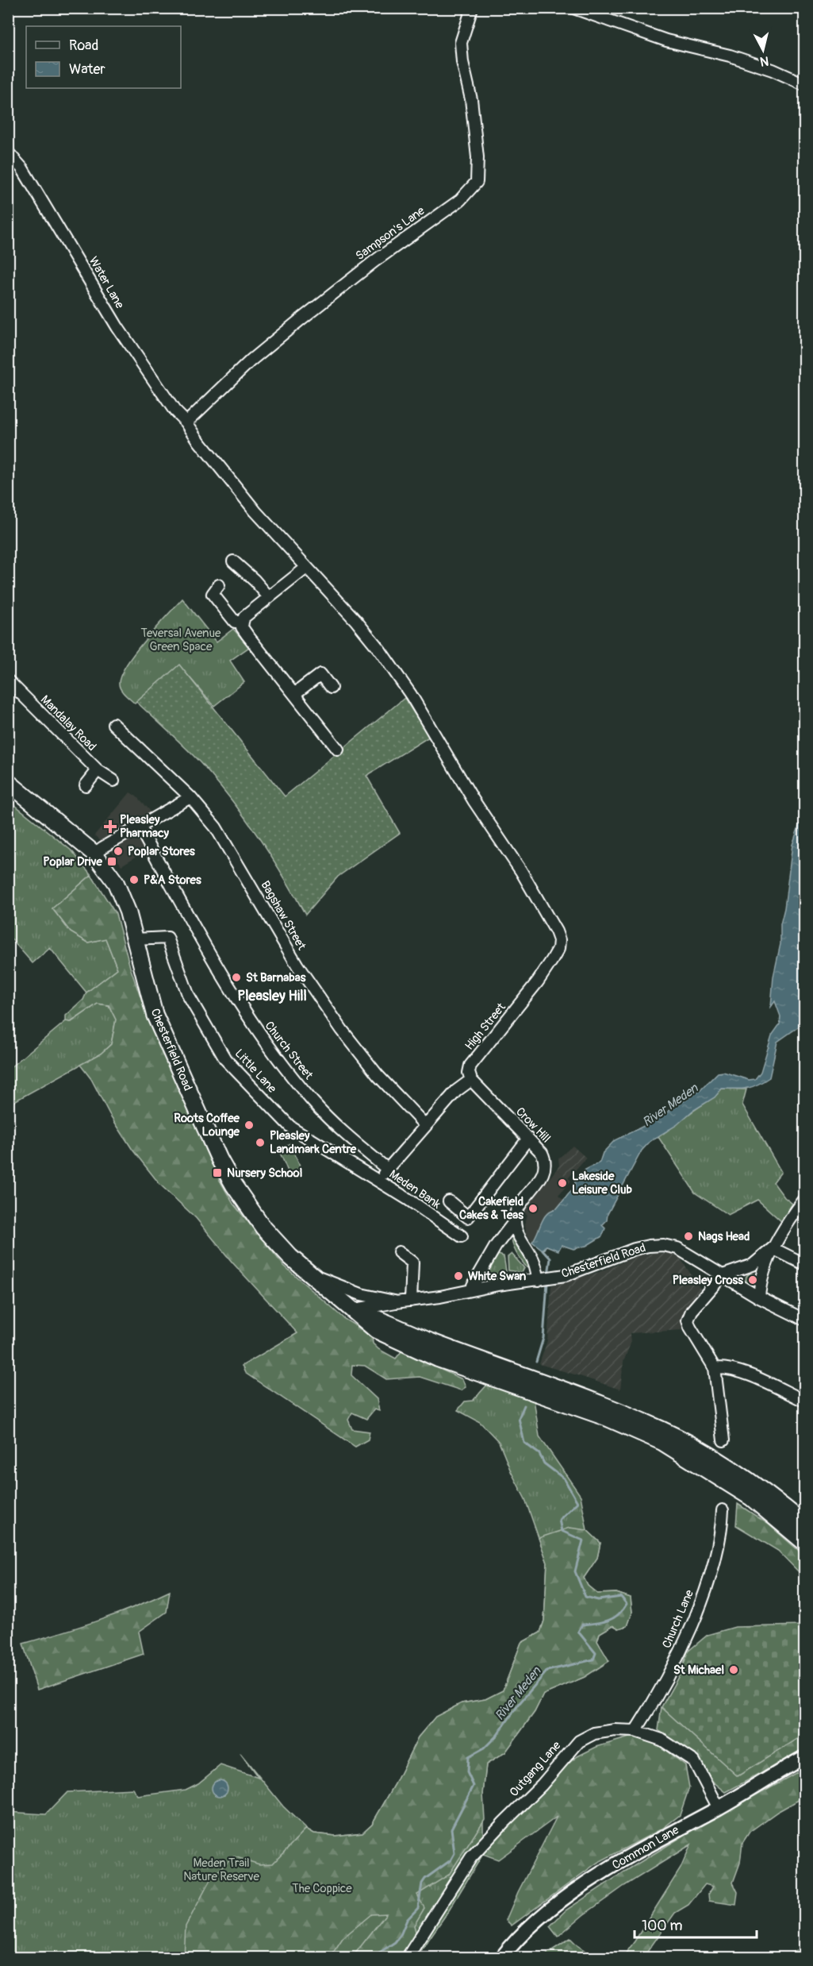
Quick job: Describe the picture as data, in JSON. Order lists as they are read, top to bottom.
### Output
{
  "streets": {
    "highway": ["Chesterfield Road"],
    "main road": ["Common Lane"],
    "street": [
      "Sampson's Lane",
      "Water Lane",
      "Mandalay Road",
      "Bagshaw Street",
      "High Street",
      "Church Street",
      "Little Lane",
      "Crow Hill",
      "Meden Bank",
      "Church Lane",
      "Outgang Lane"
    ]
  },
  "crossings": [
    ["Sampson's Lane", "Water Lane"],
    ["Water Lane", "High Street"],
    ["High Street", "Crow Hill"],
    ["Chesterfield Road", "Little Lane"],
    ["Chesterfield Road", "Crow Hill"],
    ["Little Lane", "Meden Bank"],
    ["Church Lane", "Outgang Lane"],
    ["Outgang Lane", "Common Lane"]
  ],
  "districts": ["Pleasley Hill"],
  "water": ["River Meden"],
  "parks": ["Teversal Avenue Green Space", "Meden Trail Nature Reserve", "The Coppice"],
  "places": {
    "health": ["Pleasley Pharmacy"],
    "other": [
      "Poplar Stores",
      "P&A Stores",
      "St Barnabas",
      "Roots Coffee Lounge",
      "Pleasley Landmark Centre",
      "Lakeside Leisure Club",
      "Cakefield Cakes & Teas",
      "Nags Head",
      "White Swan",
      "Pleasley Cross",
      "St Michael"
    ],
    "transit": ["Poplar Drive", "Nursery School"]
  },
  "legend": ["Road", "Water"],
  "scale_bar": "100 m",
  "north": "bottom"
}
